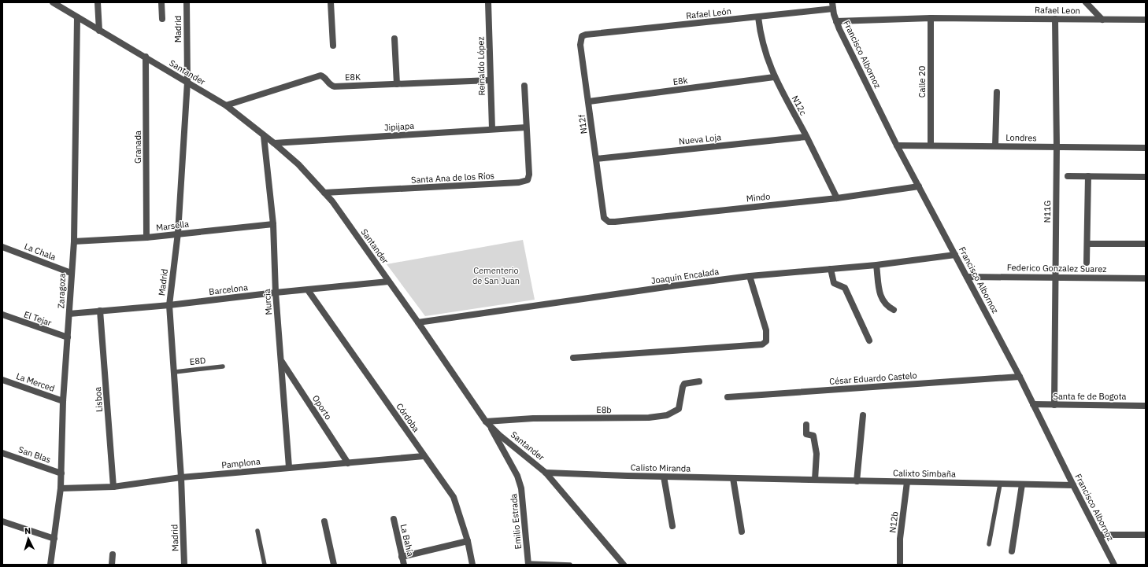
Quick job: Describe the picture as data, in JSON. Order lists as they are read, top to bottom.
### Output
{
  "streets": {
    "street": [
      "Rafael Leon",
      "Rafael León",
      "Madrid",
      "Francisco Albornoz",
      "Reinaldo López",
      "Santander",
      "E8K",
      "E8k",
      "Calle 20",
      "N12c",
      "N12f",
      "Jipijapa",
      "Londres",
      "Nueva Loja",
      "Granada",
      "Santa Ana de los Ríos",
      "Mindo",
      "N11G",
      "Marsella",
      "La Chala",
      "Federico Gonzalez Suarez",
      "Joaquín Encalada",
      "Barcelona",
      "Zaragoza",
      "Murcia",
      "El Tejar",
      "César Eduardo Castelo",
      "La Merced",
      "Santa fe de Bogota",
      "Lisboa",
      "Oporto",
      "E8b",
      "Córdoba",
      "San Blas",
      "Pamplona",
      "Calisto Miranda",
      "Calixto Simbaña",
      "Emilio Estrada",
      "N12b",
      "La Bahía"
    ],
    "lane": ["E8D"]
  },
  "crossings": [
    ["Rafael Leon", "Francisco Albornoz"],
    ["Rafael Leon", "Calle 20"],
    ["Rafael Leon", "N11G"],
    ["Rafael León", "Francisco Albornoz"],
    ["Rafael León", "N12c"],
    ["Rafael León", "N12f"],
    ["Madrid", "Santander"],
    ["Madrid", "Marsella"],
    ["Madrid", "Barcelona"],
    ["Madrid", "E8D"],
    ["Madrid", "Pamplona"],
    ["Francisco Albornoz", "Londres"],
    ["Francisco Albornoz", "Mindo"],
    ["Francisco Albornoz", "Federico Gonzalez Suarez"],
    ["Francisco Albornoz", "Joaquín Encalada"],
    ["Francisco Albornoz", "César Eduardo Castelo"],
    ["Francisco Albornoz", "Santa fe de Bogota"],
    ["Francisco Albornoz", "Calixto Simbaña"],
    ["Reinaldo López", "E8K"],
    ["Reinaldo López", "Jipijapa"],
    ["Santander", "E8K"],
    ["Santander", "Jipijapa"],
    ["Santander", "Granada"],
    ["Santander", "Santa Ana de los Ríos"],
    ["Santander", "Joaquín Encalada"],
    ["Santander", "Barcelona"],
    ["Santander", "Zaragoza"],
    ["Santander", "Murcia"],
    ["Santander", "E8b"],
    ["Santander", "Calisto Miranda"],
    ["Santander", "Emilio Estrada"],
    ["E8k", "N12c"],
    ["E8k", "N12f"],
    ["Calle 20", "Londres"],
    ["N12c", "Nueva Loja"],
    ["N12c", "Mindo"],
    ["N12f", "Nueva Loja"],
    ["N12f", "Mindo"],
    ["Jipijapa", "Santa Ana de los Ríos"],
    ["Londres", "N11G"],
    ["Granada", "Marsella"],
    ["N11G", "Federico Gonzalez Suarez"],
    ["N11G", "Santa fe de Bogota"],
    ["Marsella", "Zaragoza"],
    ["Marsella", "Murcia"],
    ["La Chala", "Zaragoza"],
    ["Barcelona", "Zaragoza"],
    ["Barcelona", "Murcia"],
    ["Barcelona", "Lisboa"],
    ["Barcelona", "Córdoba"],
    ["Zaragoza", "El Tejar"],
    ["Zaragoza", "La Merced"],
    ["Zaragoza", "San Blas"],
    ["Zaragoza", "Pamplona"],
    ["Murcia", "Oporto"],
    ["Murcia", "Pamplona"],
    ["Lisboa", "Pamplona"],
    ["Oporto", "Pamplona"],
    ["E8b", "Emilio Estrada"],
    ["Córdoba", "Pamplona"],
    ["Calisto Miranda", "Calixto Simbaña"],
    ["Calixto Simbaña", "N12b"]
  ],
  "parks": ["Cementerio de San Juan"],
  "north": "top"
}
